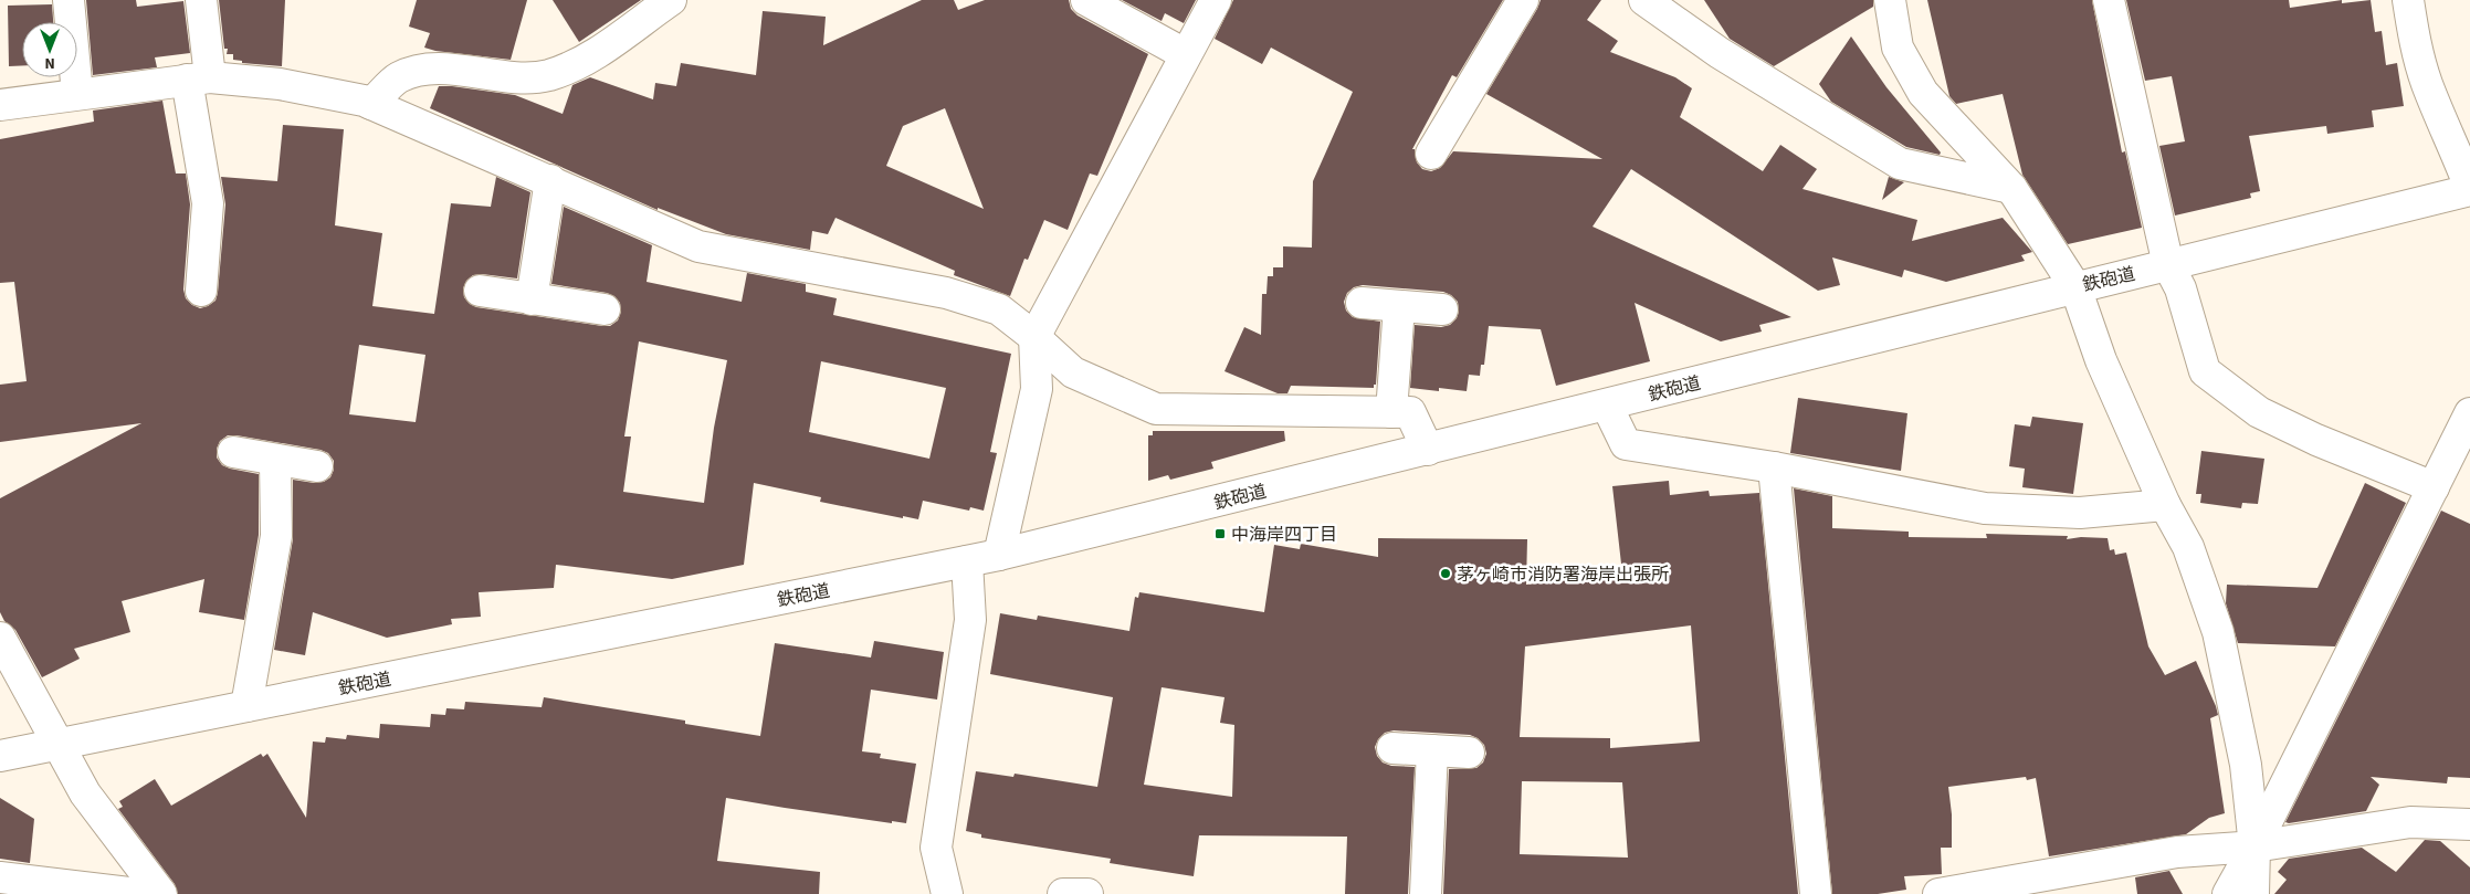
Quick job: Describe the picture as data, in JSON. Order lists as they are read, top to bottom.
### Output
{
  "streets": {
    "street": ["鉄砲道"]
  },
  "places": {
    "transit": ["中海岸四丁目"],
    "other": ["茅ヶ崎市消防署海岸出張所"]
  },
  "north": "bottom"
}
